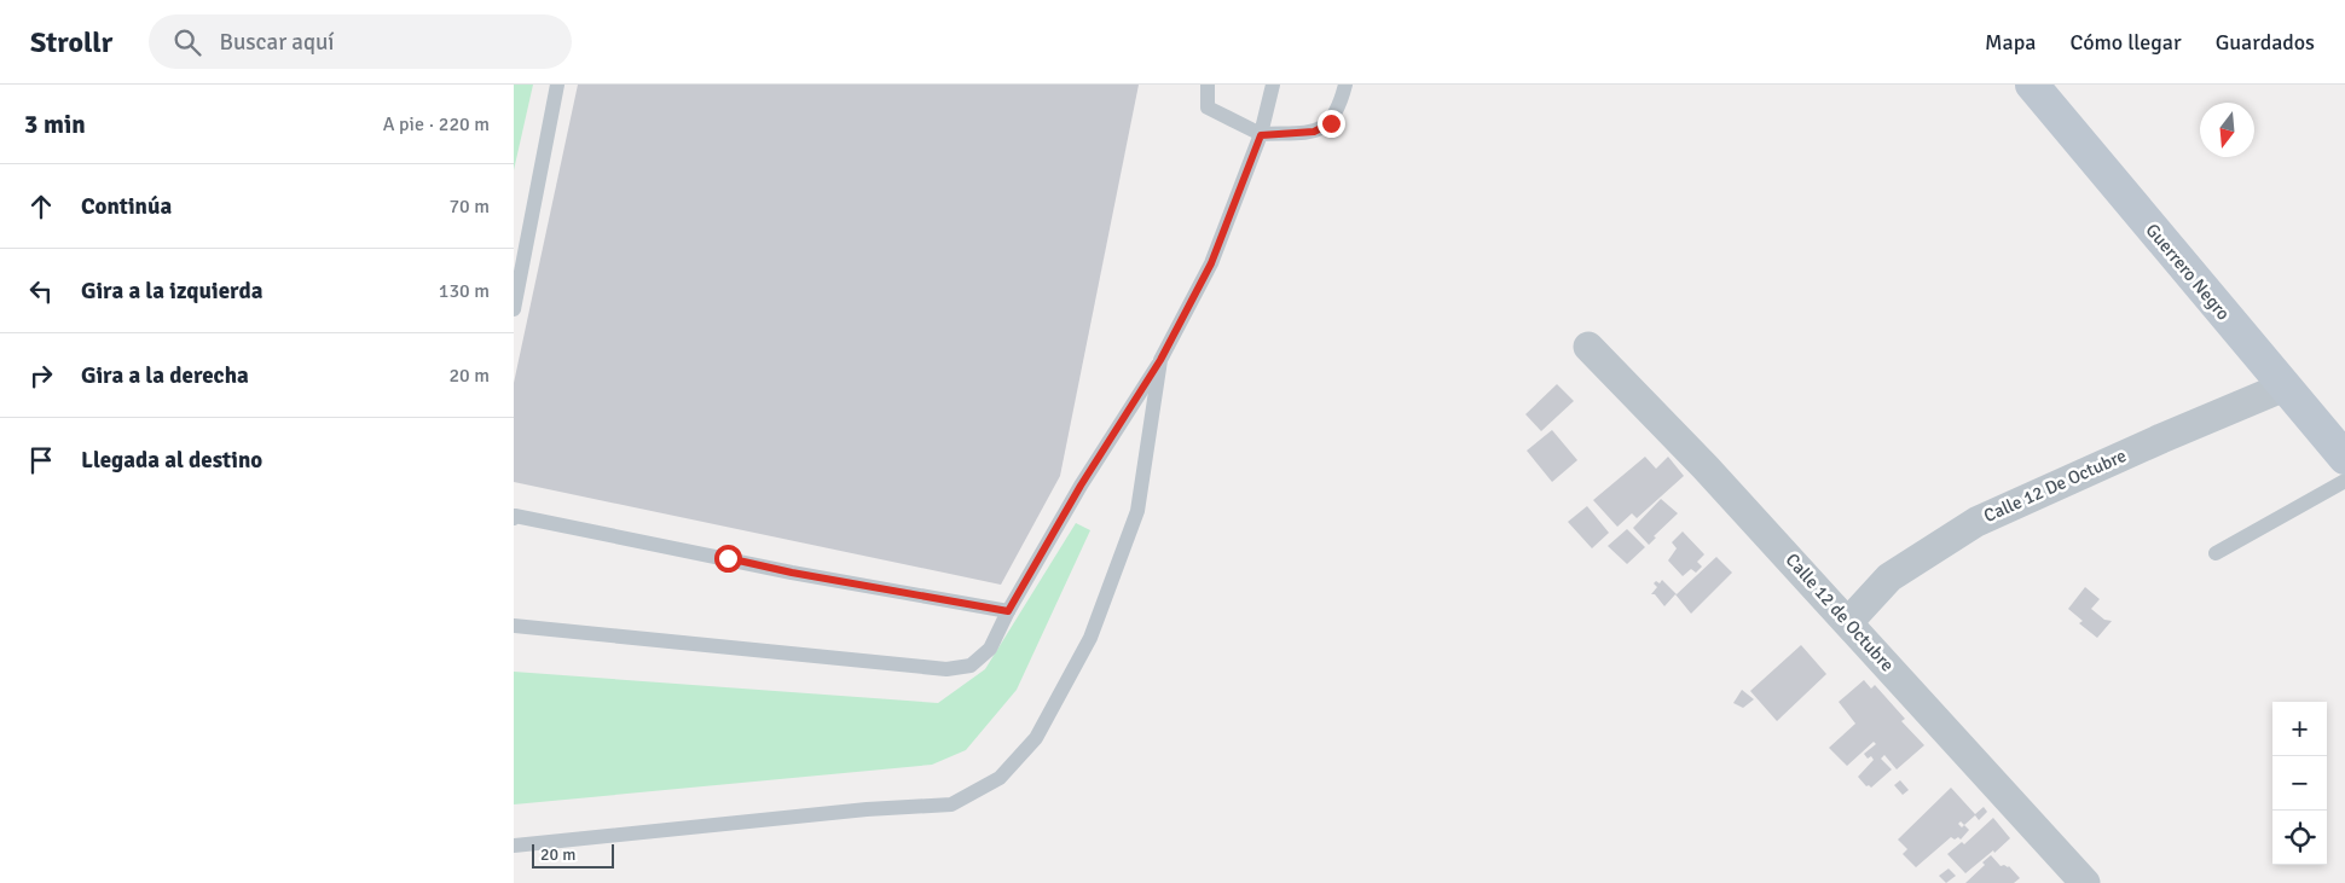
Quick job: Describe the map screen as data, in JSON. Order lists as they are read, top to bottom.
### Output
{
  "streets": {
    "street": ["Guerrero Negro", "Calle 12 De Octubre", "Calle 12 de Octubre"]
  },
  "crossings": [
    ["Guerrero Negro", "Calle 12 De Octubre"],
    ["Calle 12 De Octubre", "Calle 12 de Octubre"]
  ],
  "scale_bar": "20 m",
  "north": "bottom",
  "page": {
    "header": "Strollr",
    "search": "Buscar aquí",
    "nav": ["Mapa", "Cómo llegar", "Guardados"],
    "heading": ["3 min", "A pie · 220 m"],
    "list": [
      ["Continúa", "70 m"],
      ["Gira a la izquierda", "130 m"],
      ["Gira a la derecha", "20 m"],
      "Llegada al destino"
    ],
    "map_buttons": ["+", "−"],
    "scale": "20 m"
  }
}
